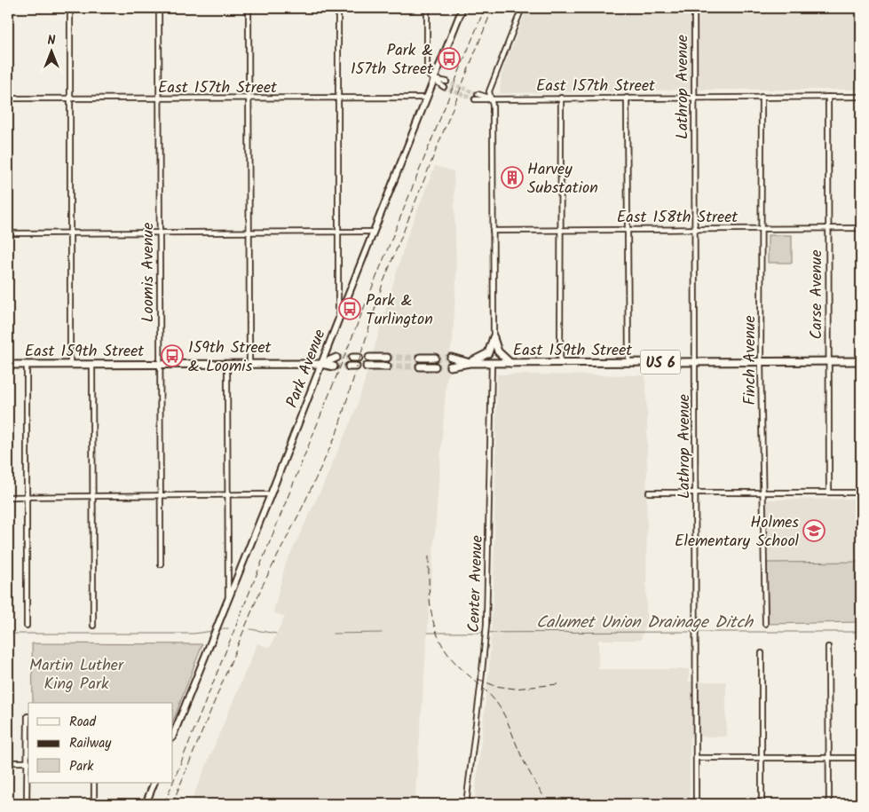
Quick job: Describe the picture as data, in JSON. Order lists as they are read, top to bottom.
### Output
{
  "streets": {
    "main road": ["East 159th Street", "US 6"],
    "street": [
      "East 157th Street",
      "Lathrop Avenue",
      "East 158th Street",
      "Loomis Avenue",
      "Carse Avenue",
      "Finch Avenue",
      "Park Avenue",
      "Center Avenue"
    ]
  },
  "crossings": [
    ["East 157th Street", "Lathrop Avenue"],
    ["East 157th Street", "Loomis Avenue"],
    ["East 157th Street", "Carse Avenue"],
    ["East 157th Street", "Finch Avenue"],
    ["East 157th Street", "Park Avenue"],
    ["Lathrop Avenue", "East 158th Street"],
    ["Lathrop Avenue", "East 159th Street"],
    ["East 158th Street", "Carse Avenue"],
    ["East 158th Street", "Finch Avenue"],
    ["Loomis Avenue", "East 159th Street"],
    ["Carse Avenue", "East 159th Street"],
    ["East 159th Street", "Finch Avenue"],
    ["East 159th Street", "Park Avenue"],
    ["East 159th Street", "Center Avenue"]
  ],
  "water": ["Calumet Union Drainage Ditch"],
  "parks": ["Martin Luther King Park"],
  "places": {
    "bus stop": ["Park & 157th Street", "Park & Turlington", "159th Street & Loomis"],
    "building": ["Harvey Substation"],
    "school or university": ["Holmes Elementary School"]
  },
  "legend": ["Road", "Railway", "Park"],
  "north": "top"
}
